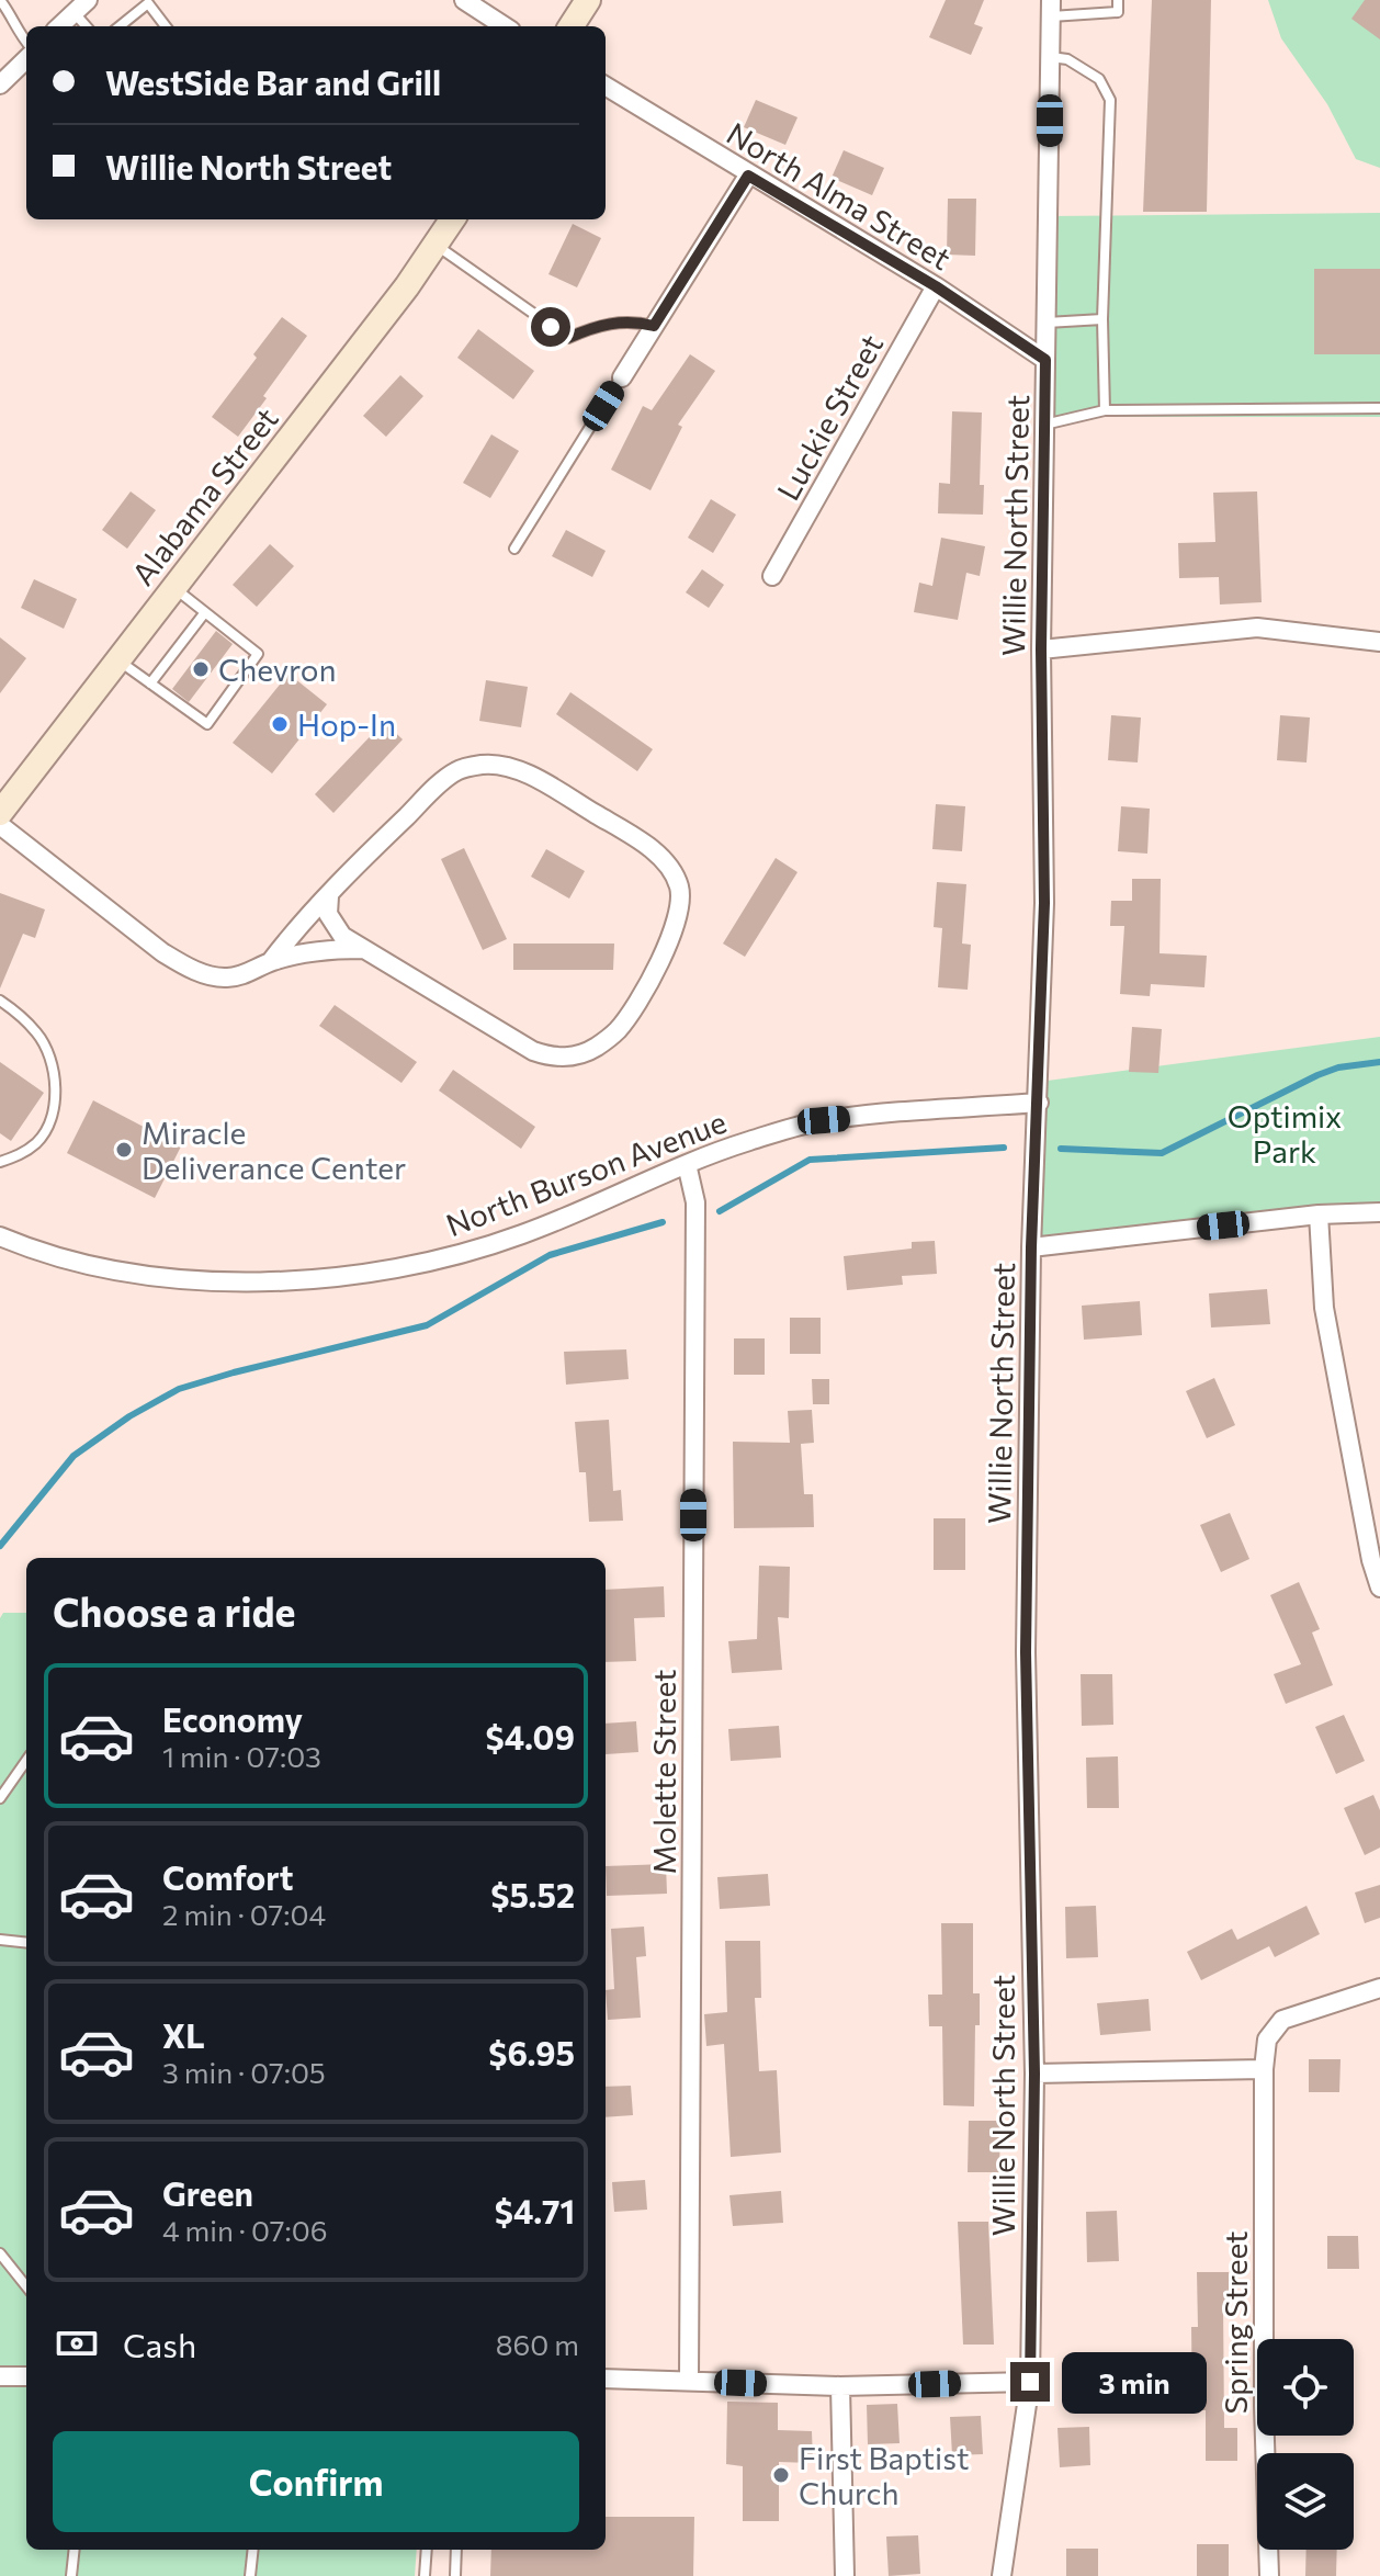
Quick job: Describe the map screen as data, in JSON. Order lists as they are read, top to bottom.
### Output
{
  "streets": {
    "main road": ["Alabama Street"],
    "street": [
      "North Alma Street",
      "Luckie Street",
      "Willie North Street",
      "North Burson Avenue",
      "Molette Street",
      "Spring Street"
    ]
  },
  "crossings": [
    ["North Alma Street", "Luckie Street"],
    ["North Alma Street", "Willie North Street"],
    ["Willie North Street", "North Burson Avenue"],
    ["North Burson Avenue", "Molette Street"]
  ],
  "parks": ["Optimix Park"],
  "places": [
    "Chevron",
    "Hop-In",
    "Miracle Deliverance Center",
    "First Baptist Church"
  ],
  "page": {
    "banner": ["WestSide Bar and Grill", "Willie North Street"],
    "heading": "Choose a ride",
    "list": [
      {
        "name": "Economy",
        "note": "1 min · 07:03",
        "value": "$4.09"
      },
      {
        "name": "Comfort",
        "note": "2 min · 07:04",
        "value": "$5.52"
      },
      {
        "name": "XL",
        "note": "3 min · 07:05",
        "value": "$6.95"
      },
      {
        "name": "Green",
        "note": "4 min · 07:06",
        "value": "$4.71"
      }
    ],
    "pay": ["Cash", "860 m"],
    "bubble": "3 min",
    "buttons": "Confirm"
  }
}
